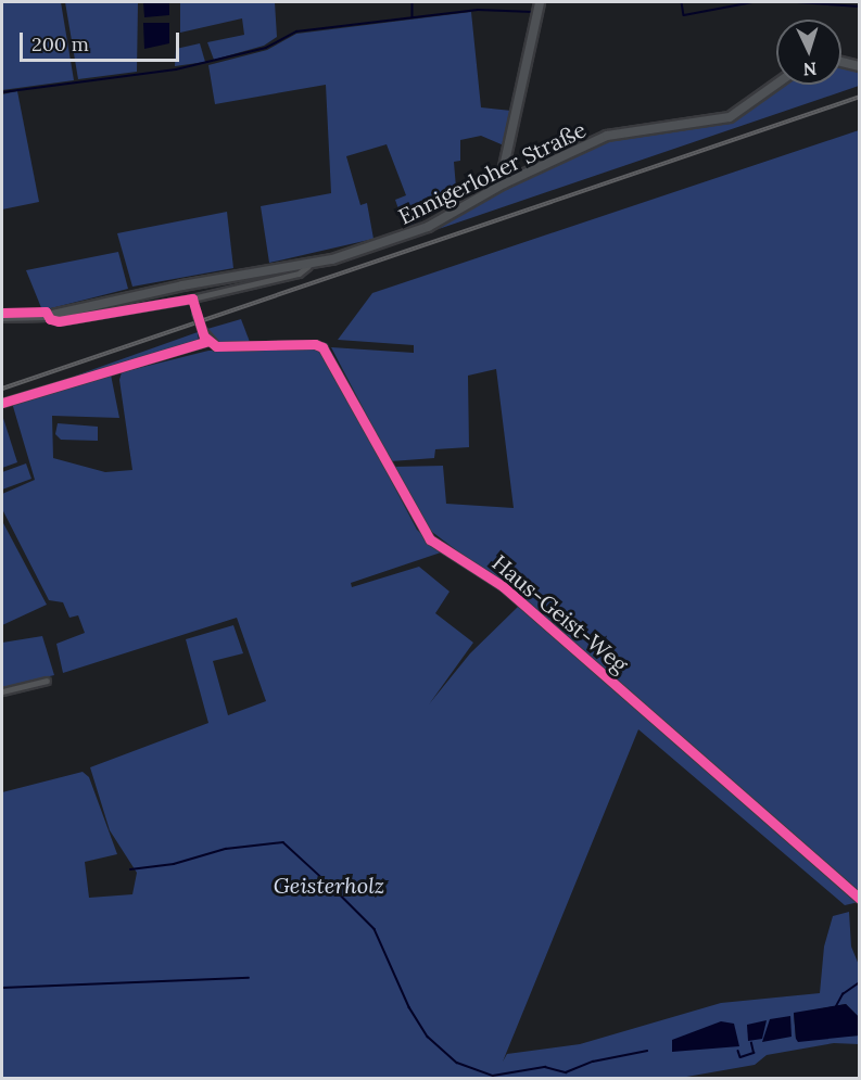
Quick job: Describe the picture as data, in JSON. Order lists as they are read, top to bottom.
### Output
{
  "streets": {
    "main road": ["Ennigerloher Straße"],
    "street": ["Haus-Geist-Weg"]
  },
  "parks": ["Geisterholz"],
  "scale_bar": "200 m",
  "north": "bottom"
}
